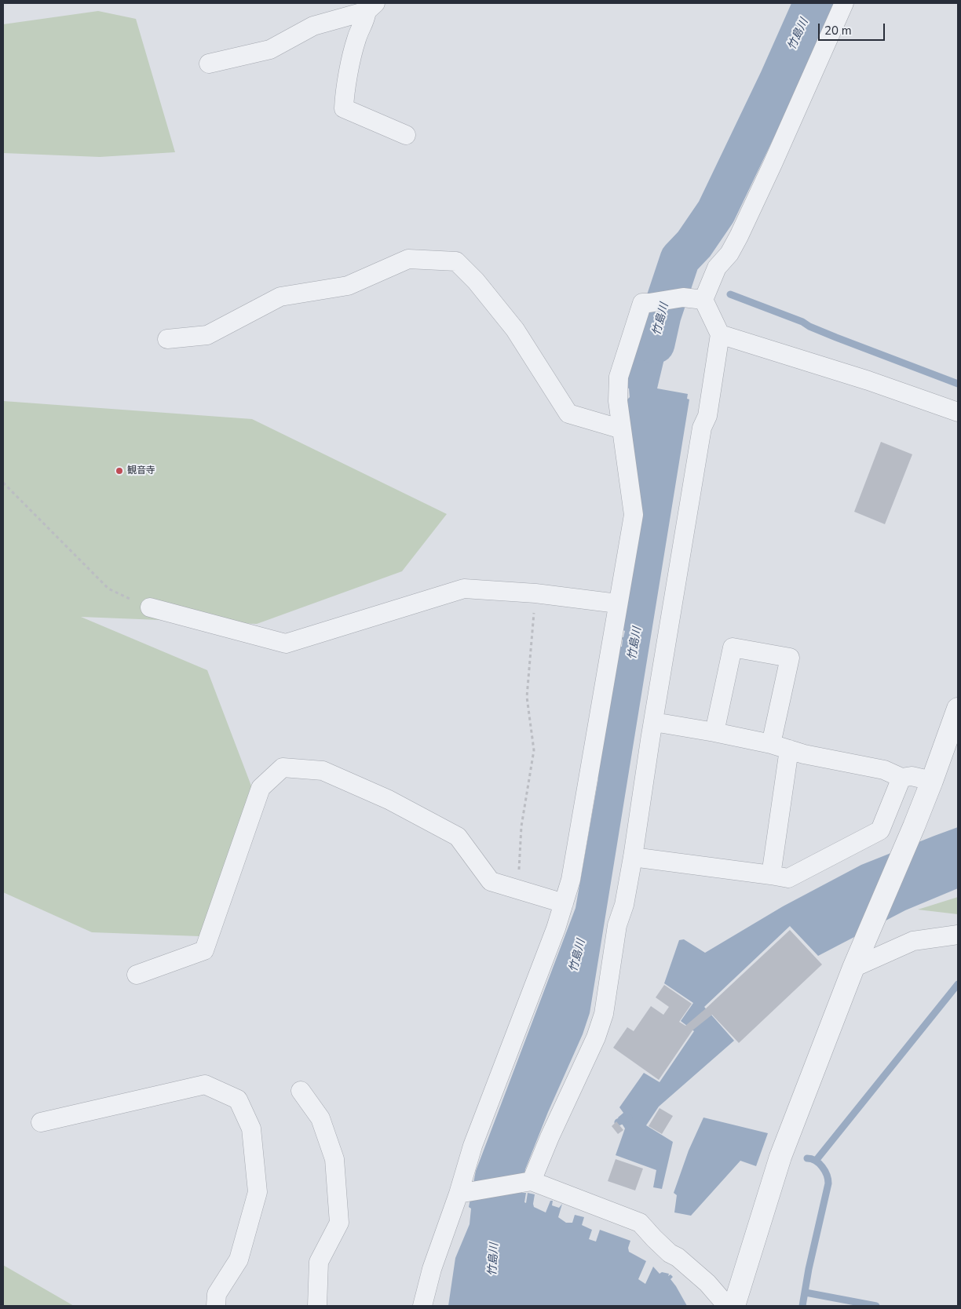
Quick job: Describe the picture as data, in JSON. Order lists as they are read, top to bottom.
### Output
{
  "water": ["竹島川"],
  "places": ["観音寺"],
  "scale_bar": "20 m"
}
